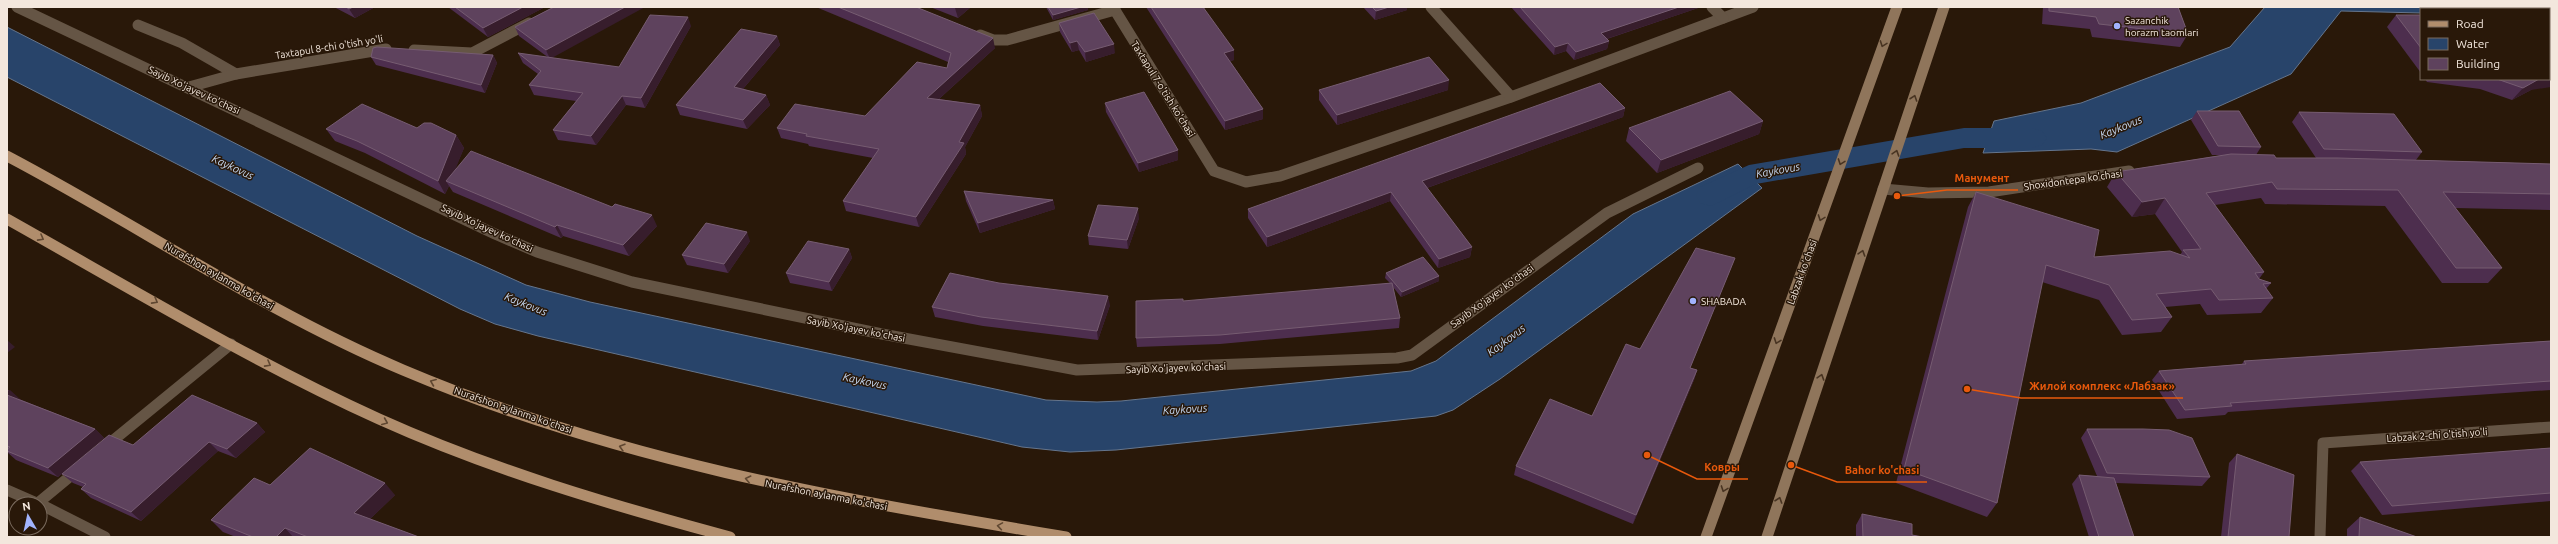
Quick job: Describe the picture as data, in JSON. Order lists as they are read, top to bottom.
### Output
{
  "streets": {
    "main road": ["Labzak ko'chasi", "Nurafshon aylanma ko'chasi"],
    "street": [
      "Taxtapul 8-chi o'tish yo'li",
      "Taxtapul 7-o'tish ko'chasi",
      "Sayib Xo'jayev ko'chasi",
      "Shoxidontepa ko'chasi",
      "Labzak 2-chi o'tish yo'li"
    ]
  },
  "crossings": [
    ["Taxtapul 8-chi o'tish yo'li", "Sayib Xo'jayev ko'chasi"]
  ],
  "water": ["Kaykovus"],
  "places": [
    "Sazanchik horazm taomlari",
    "Манумент",
    "SHABADA",
    "Жилой комплекс «Лабзак»",
    "Ковры",
    "Bahor ko'chasi"
  ],
  "legend": ["Road", "Water", "Building"],
  "north": "top"
}
